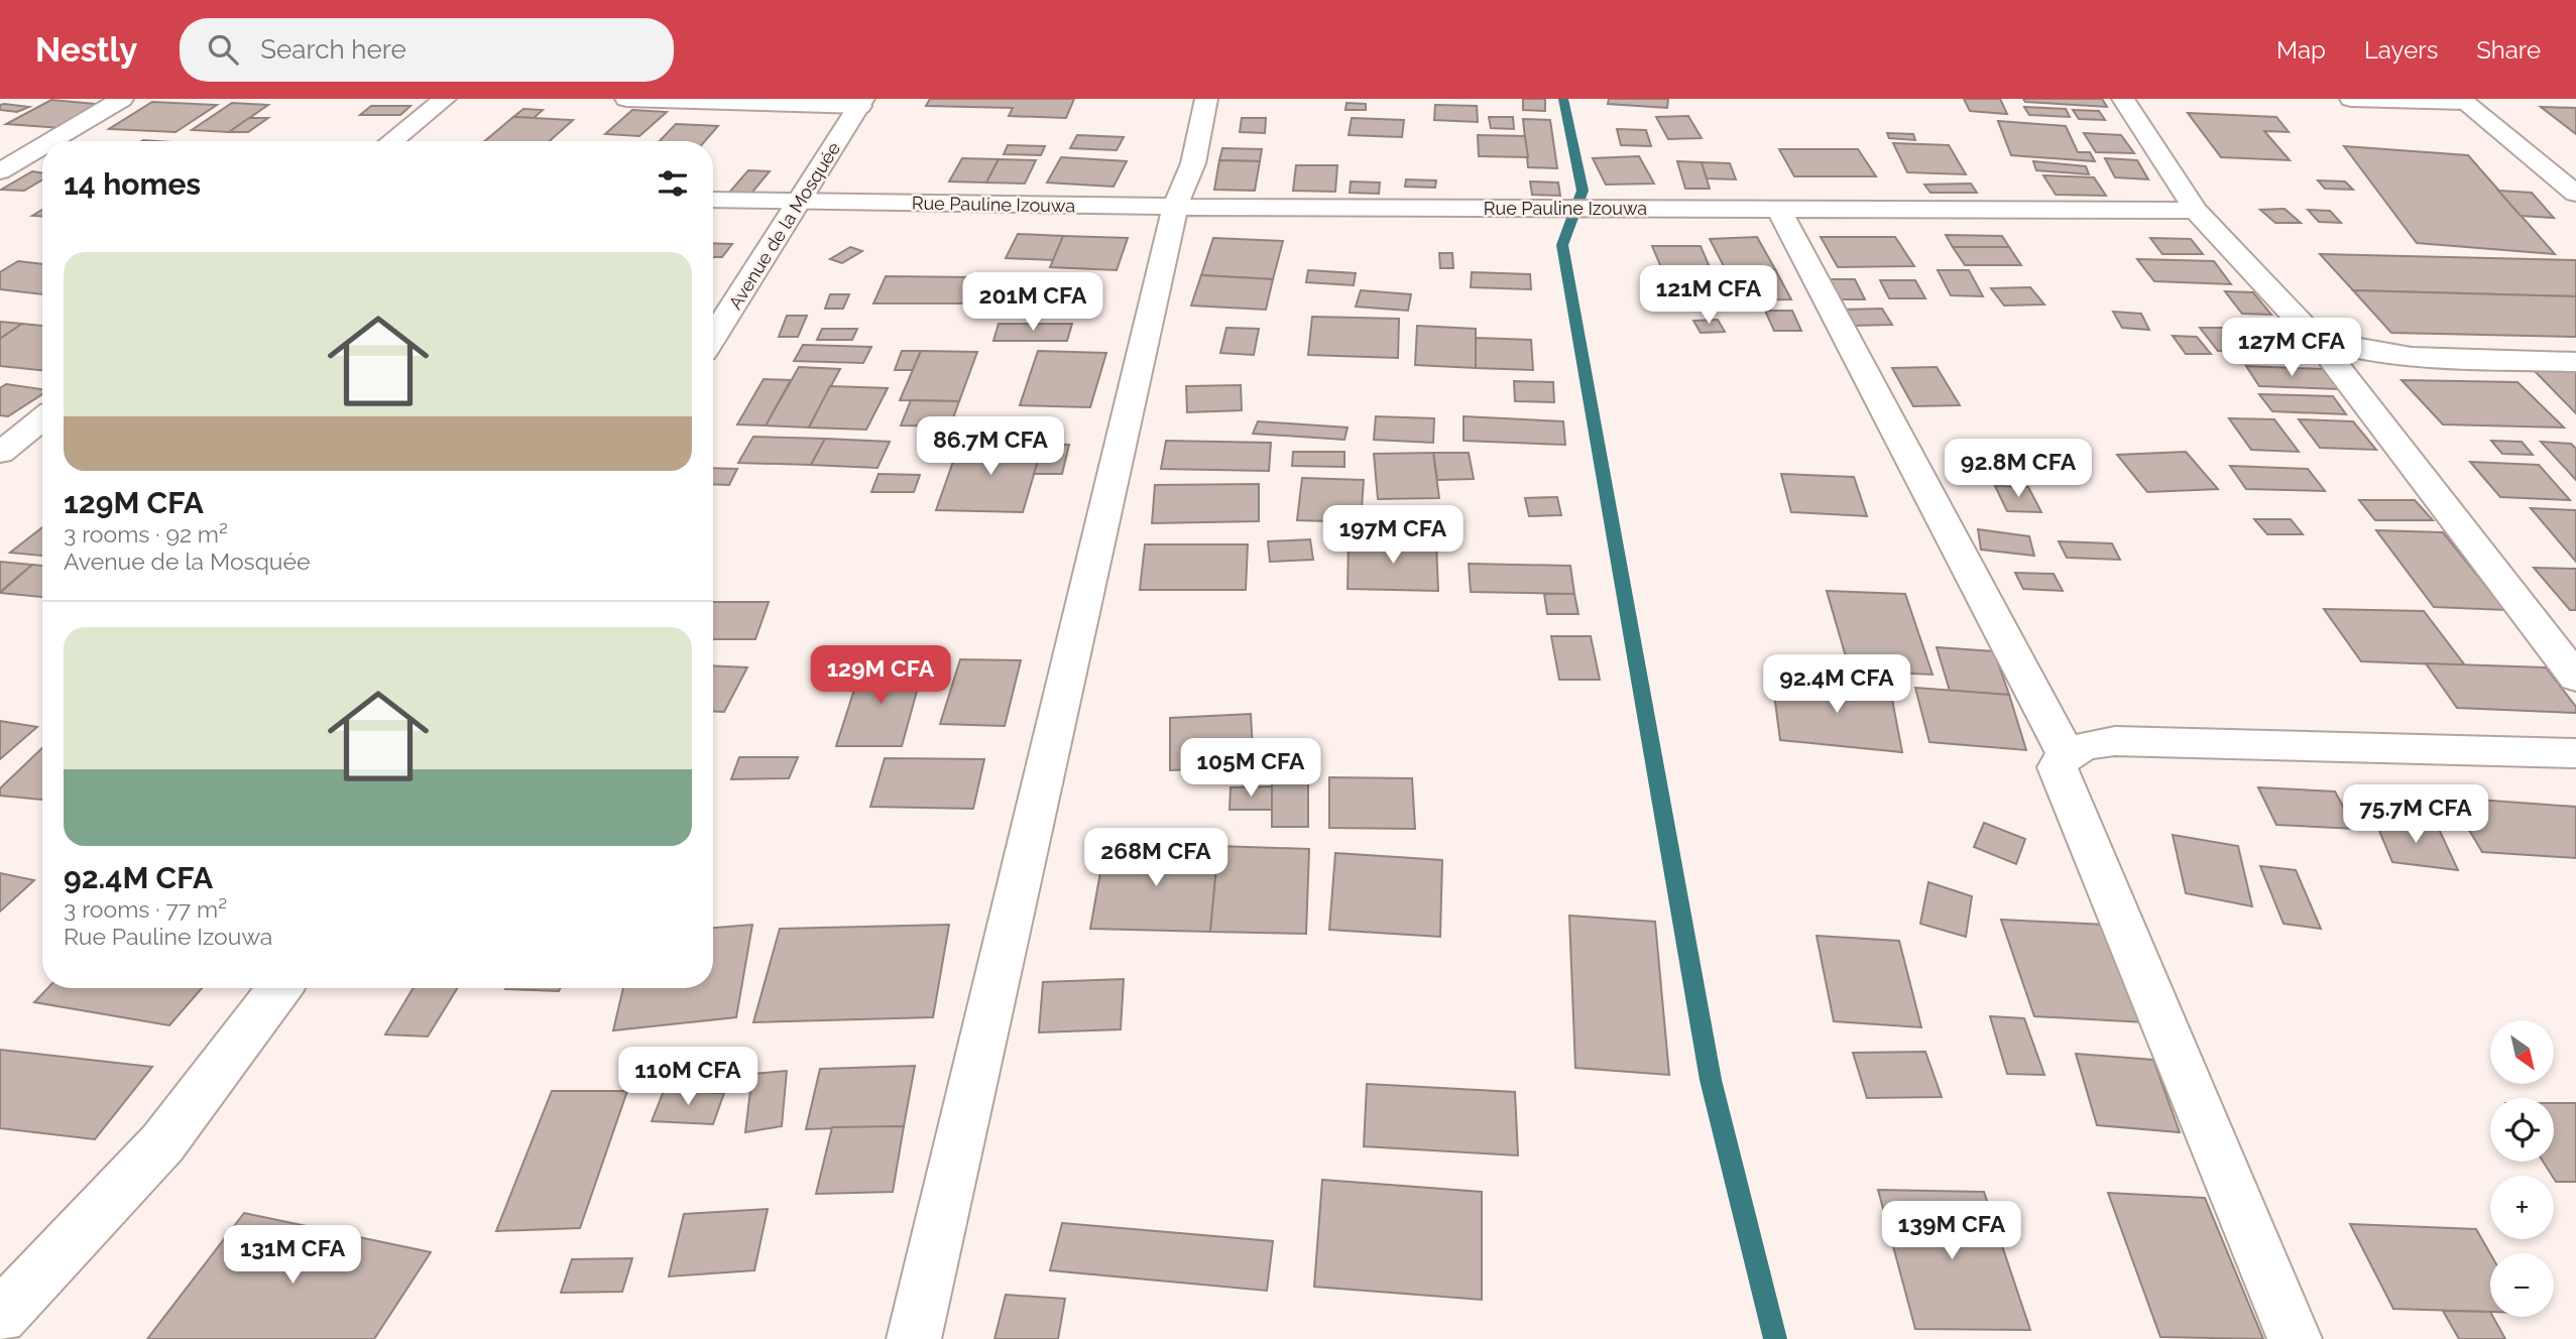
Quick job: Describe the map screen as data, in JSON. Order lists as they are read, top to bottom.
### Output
{
  "streets": {
    "street": ["Rue Pauline Izouwa", "Avenue de la Mosquée"]
  },
  "crossings": [
    ["Rue Pauline Izouwa", "Avenue de la Mosquée"]
  ],
  "north": "bottom right",
  "page": {
    "header": "Nestly",
    "search": "Search here",
    "nav": ["Map", "Layers", "Share"],
    "heading": "14 homes",
    "list": [
      {
        "name": "129M CFA",
        "note": "3 rooms · 92 m² · Avenue de la Mosquée"
      },
      {
        "name": "92.4M CFA",
        "note": "3 rooms · 77 m² · Rue Pauline Izouwa"
      }
    ],
    "price": [
      "121M CFA",
      "201M CFA",
      "127M CFA",
      "86.7M CFA",
      "92.8M CFA",
      "197M CFA",
      "129M CFA",
      "92.4M CFA",
      "105M CFA",
      "75.7M CFA",
      "268M CFA",
      "110M CFA",
      "139M CFA",
      "131M CFA"
    ],
    "map_buttons": ["+", "−"]
  }
}
